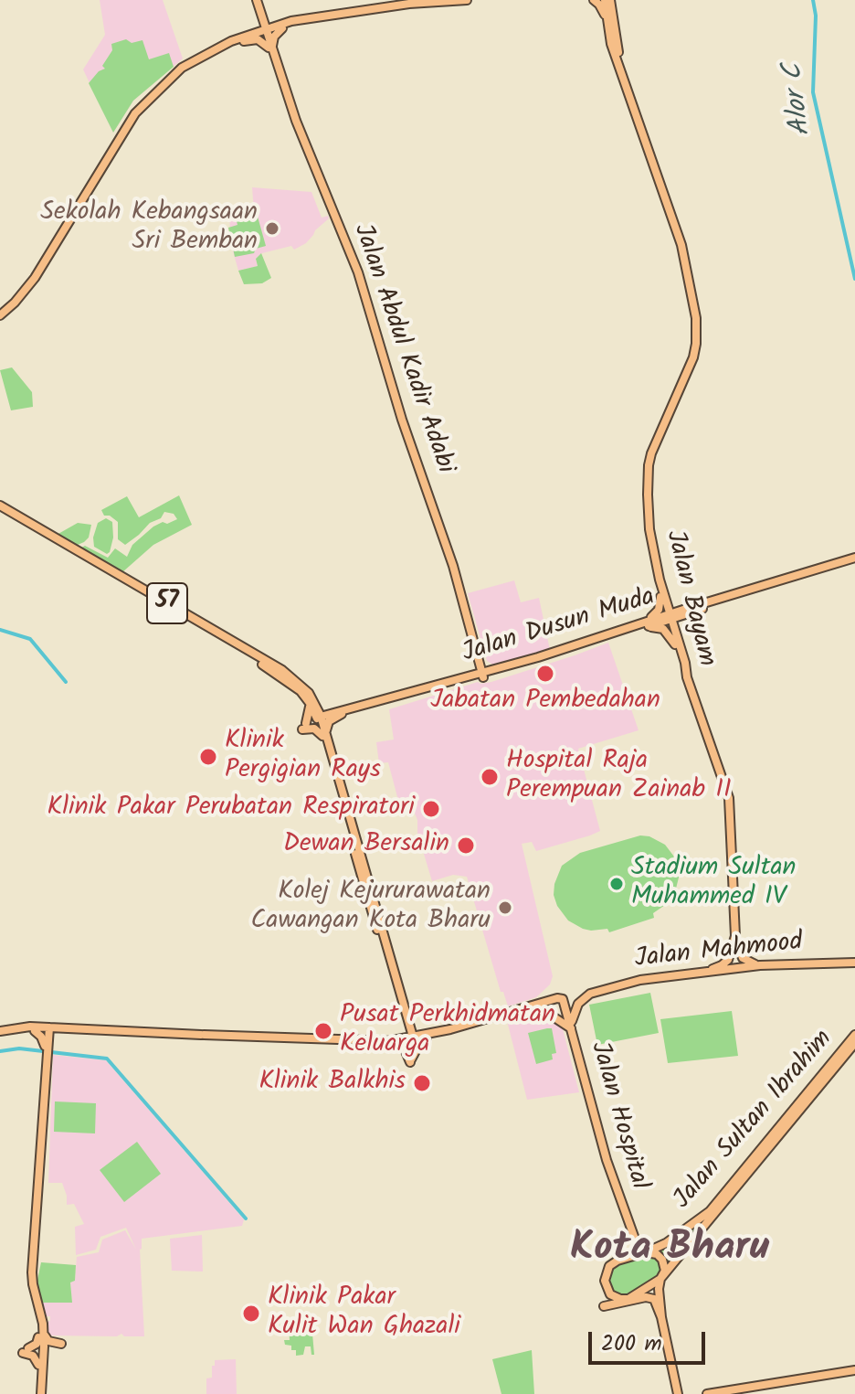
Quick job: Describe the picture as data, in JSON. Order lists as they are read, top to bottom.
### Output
{
  "streets": {
    "main road": [
      "Jalan Abdul Kadir Adabi",
      "Jalan Bayam",
      "57",
      "Jalan Dusun Muda",
      "Jalan Mahmood",
      "Jalan Hospital",
      "Jalan Sultan Ibrahim"
    ]
  },
  "crossings": [
    ["Jalan Abdul Kadir Adabi", "Jalan Dusun Muda"],
    ["57", "Jalan Dusun Muda"],
    ["Jalan Mahmood", "Jalan Hospital"],
    ["Jalan Hospital", "Jalan Sultan Ibrahim"]
  ],
  "districts": ["Kota Bharu"],
  "water": ["Alor C"],
  "places": [
    "Sekolah Kebangsaan Sri Bemban",
    "Jabatan Pembedahan",
    "Klinik Pergigian Rays",
    "Hospital Raja Perempuan Zainab II",
    "Klinik Pakar Perubatan Respiratori",
    "Dewan Bersalin",
    "Stadium Sultan Muhammed IV",
    "Kolej Kejururawatan Cawangan Kota Bharu",
    "Pusat Perkhidmatan Keluarga",
    "Klinik Balkhis",
    "Klinik Pakar Kulit Wan Ghazali"
  ],
  "scale_bar": "200 m"
}
